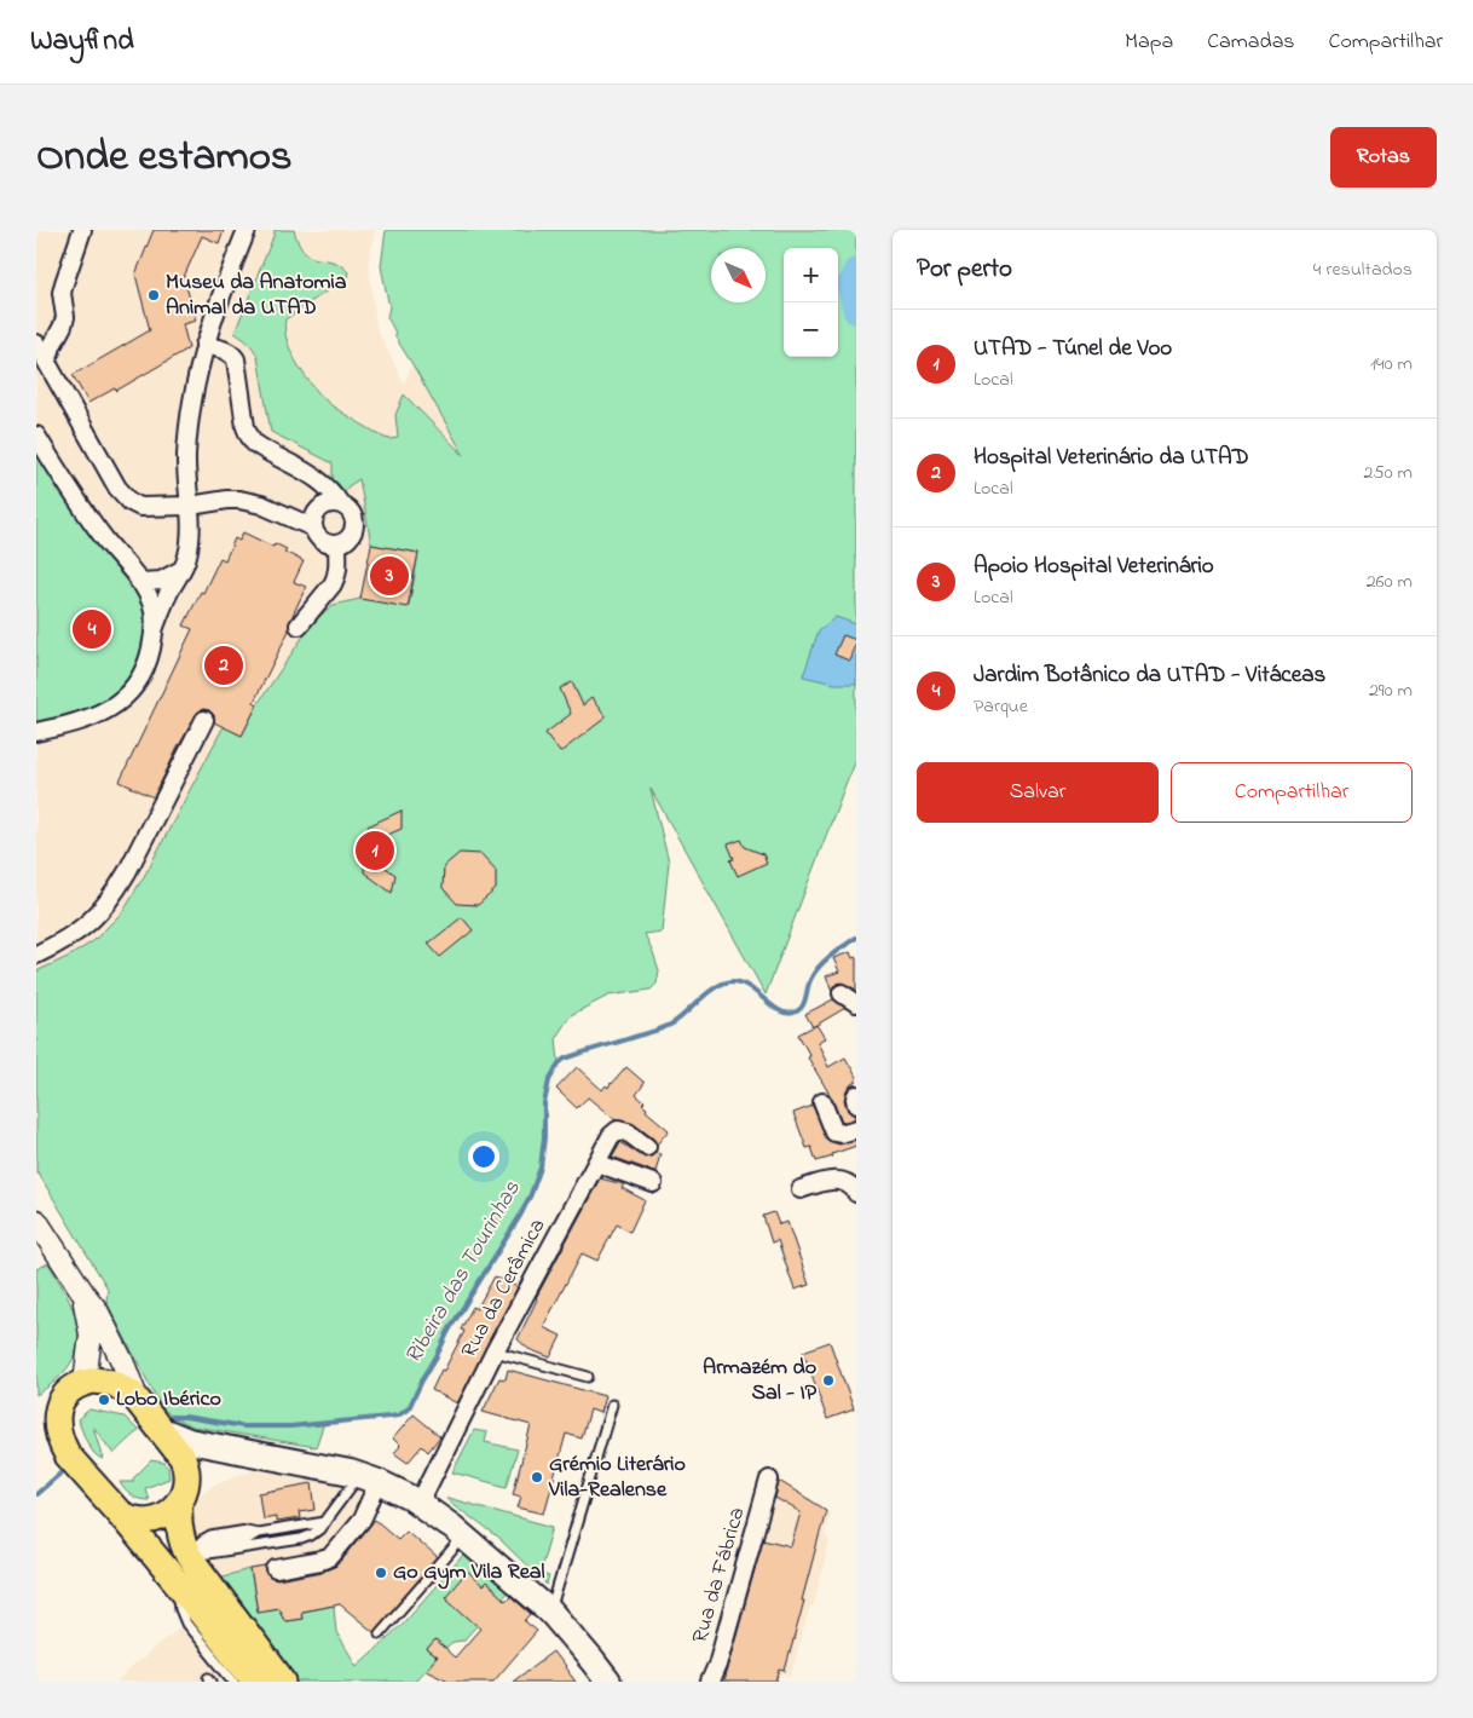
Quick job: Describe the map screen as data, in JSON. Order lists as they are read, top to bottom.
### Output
{
  "streets": {
    "street": ["Rua da Cerâmica", "Rua da Fábrica"]
  },
  "water": ["Ribeira das Tourinhas"],
  "places": [
    "Museu da Anatomia Animal da UTAD",
    "Armazém do Sal - IP",
    "Lobo Ibérico",
    "Grémio Literário Vila-Realense",
    "Go Gym Vila Real"
  ],
  "north": "bottom right",
  "page": {
    "header": "Wayfind",
    "nav": ["Mapa", "Camadas", "Compartilhar"],
    "title": "Onde estamos",
    "buttons": [
      "Rotas",
      ["Salvar", "Compartilhar"]
    ],
    "heading": ["Por perto", "4 resultados"],
    "map_buttons": ["+", "−"],
    "list": [
      {
        "mark": "1",
        "name": "UTAD - Túnel de Voo",
        "note": "Local",
        "value": "140 m"
      },
      {
        "mark": "2",
        "name": "Hospital Veterinário da UTAD",
        "note": "Local",
        "value": "250 m"
      },
      {
        "mark": "3",
        "name": "Apoio Hospital Veterinário",
        "note": "Local",
        "value": "260 m"
      },
      {
        "mark": "4",
        "name": "Jardim Botânico da UTAD - Vitáceas",
        "note": "Parque",
        "value": "290 m"
      }
    ],
    "pins": [
      "3",
      "4",
      "2",
      "1"
    ]
  }
}
